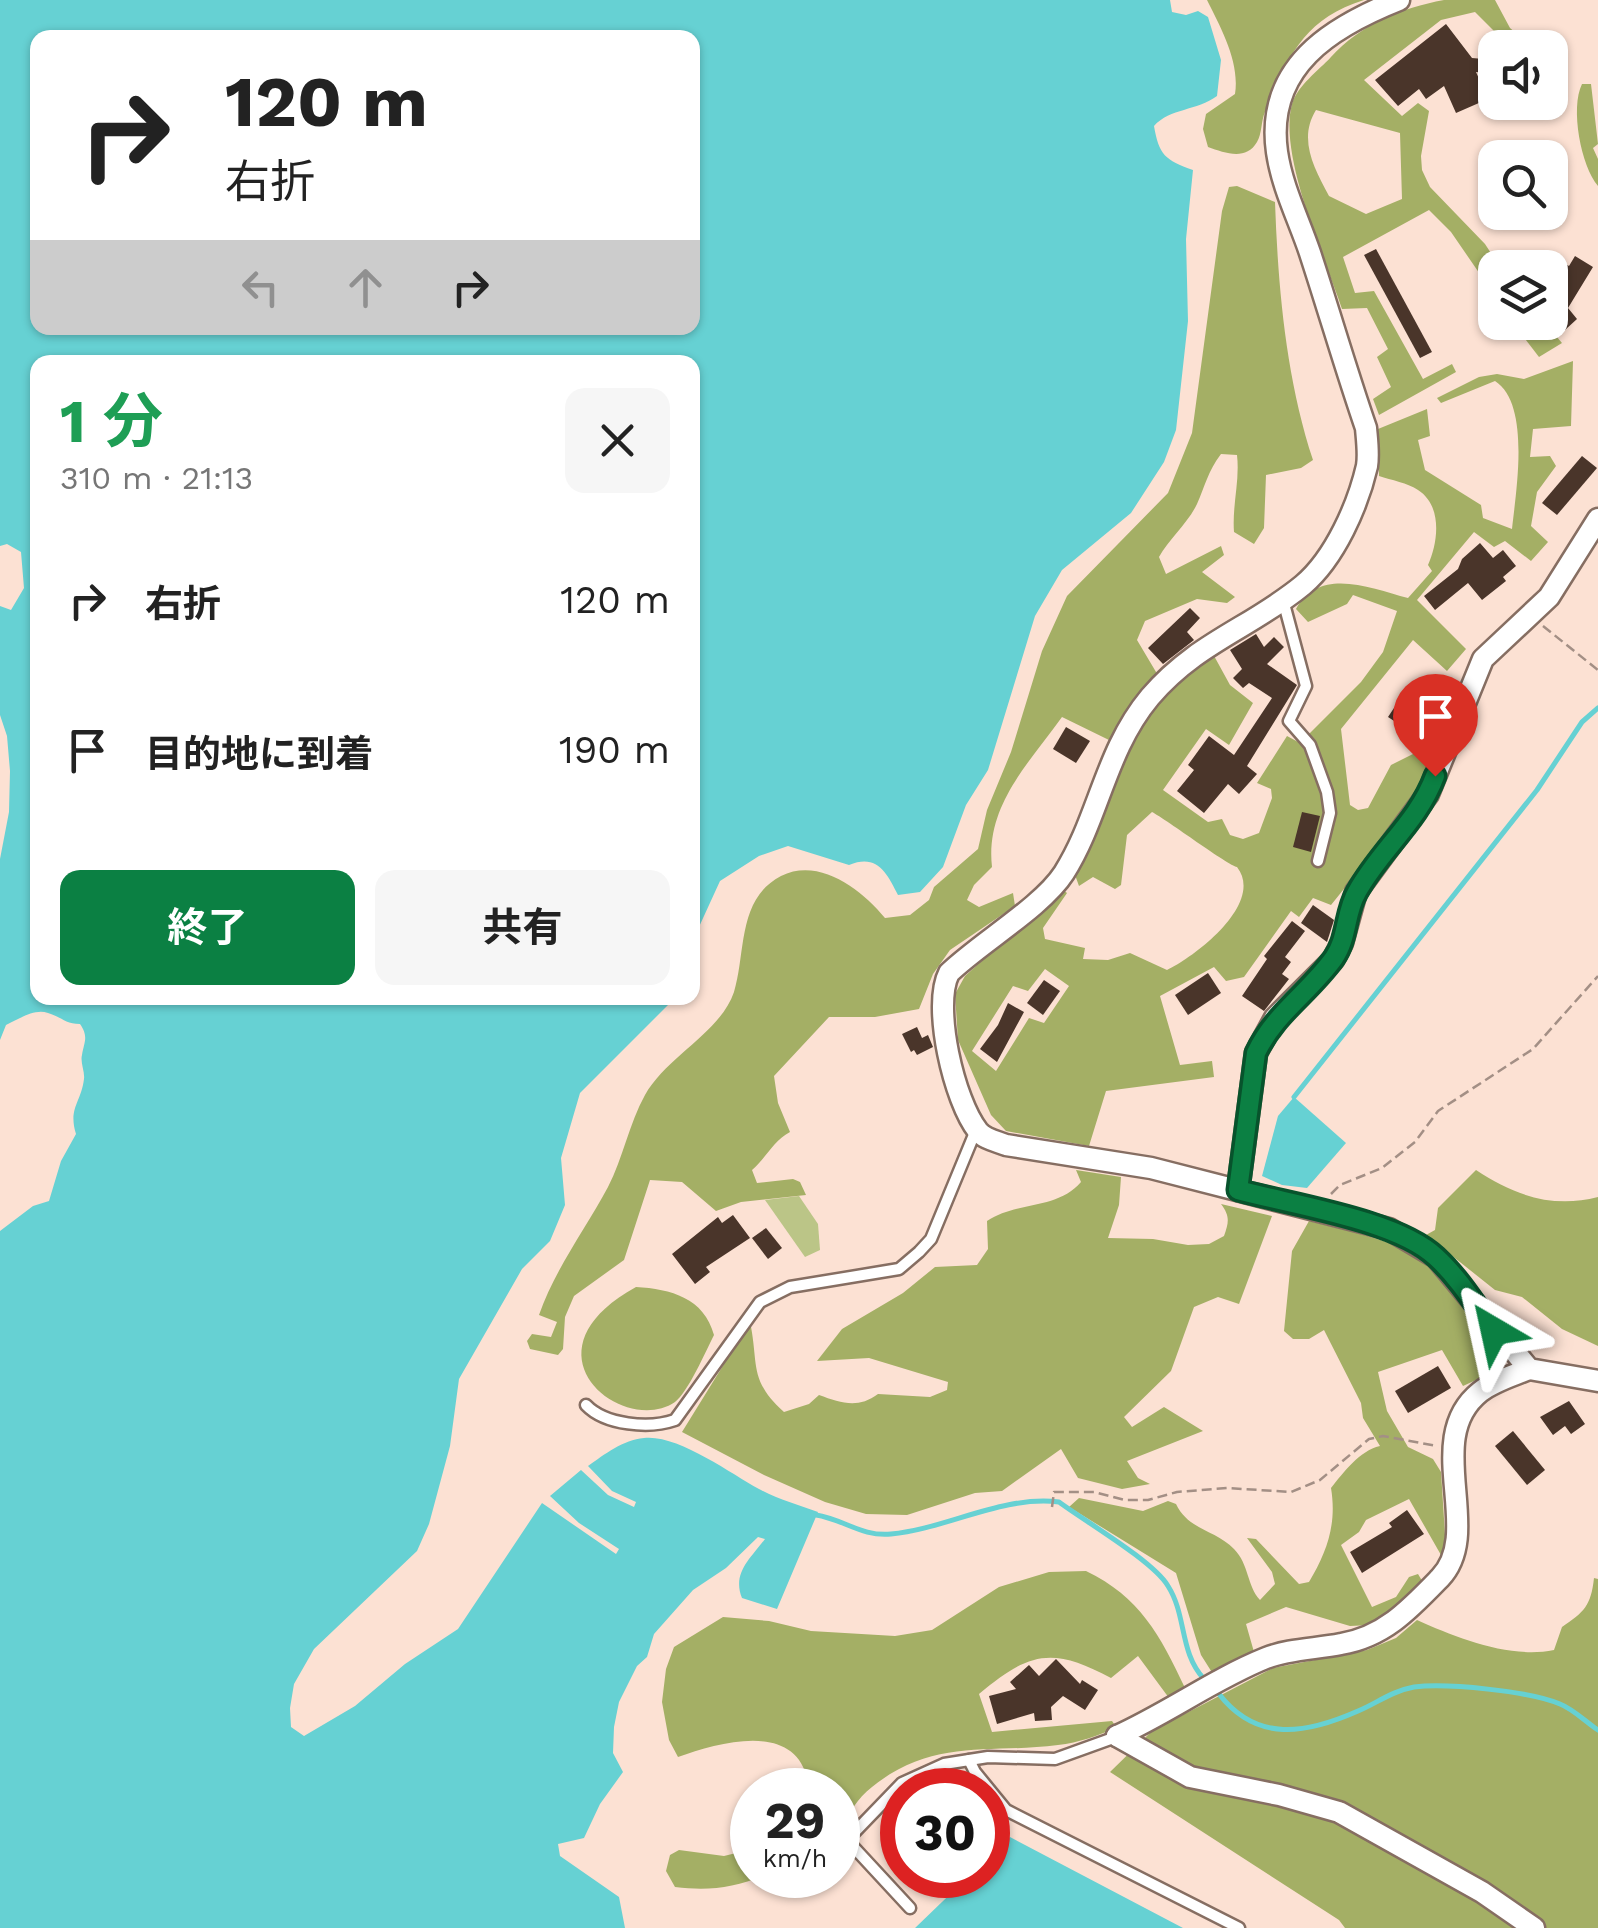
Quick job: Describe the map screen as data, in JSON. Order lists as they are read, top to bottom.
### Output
{
  "page": {
    "turn": ["120 m", "右折"],
    "heading": ["1 分", "310 m · 21:13"],
    "list": [
      {
        "name": "右折",
        "value": "120 m"
      },
      {
        "name": "目的地に到着",
        "value": "190 m"
      }
    ],
    "buttons": ["終了", "共有"],
    "speed": "29 km/h",
    "limit": "30"
  }
}
